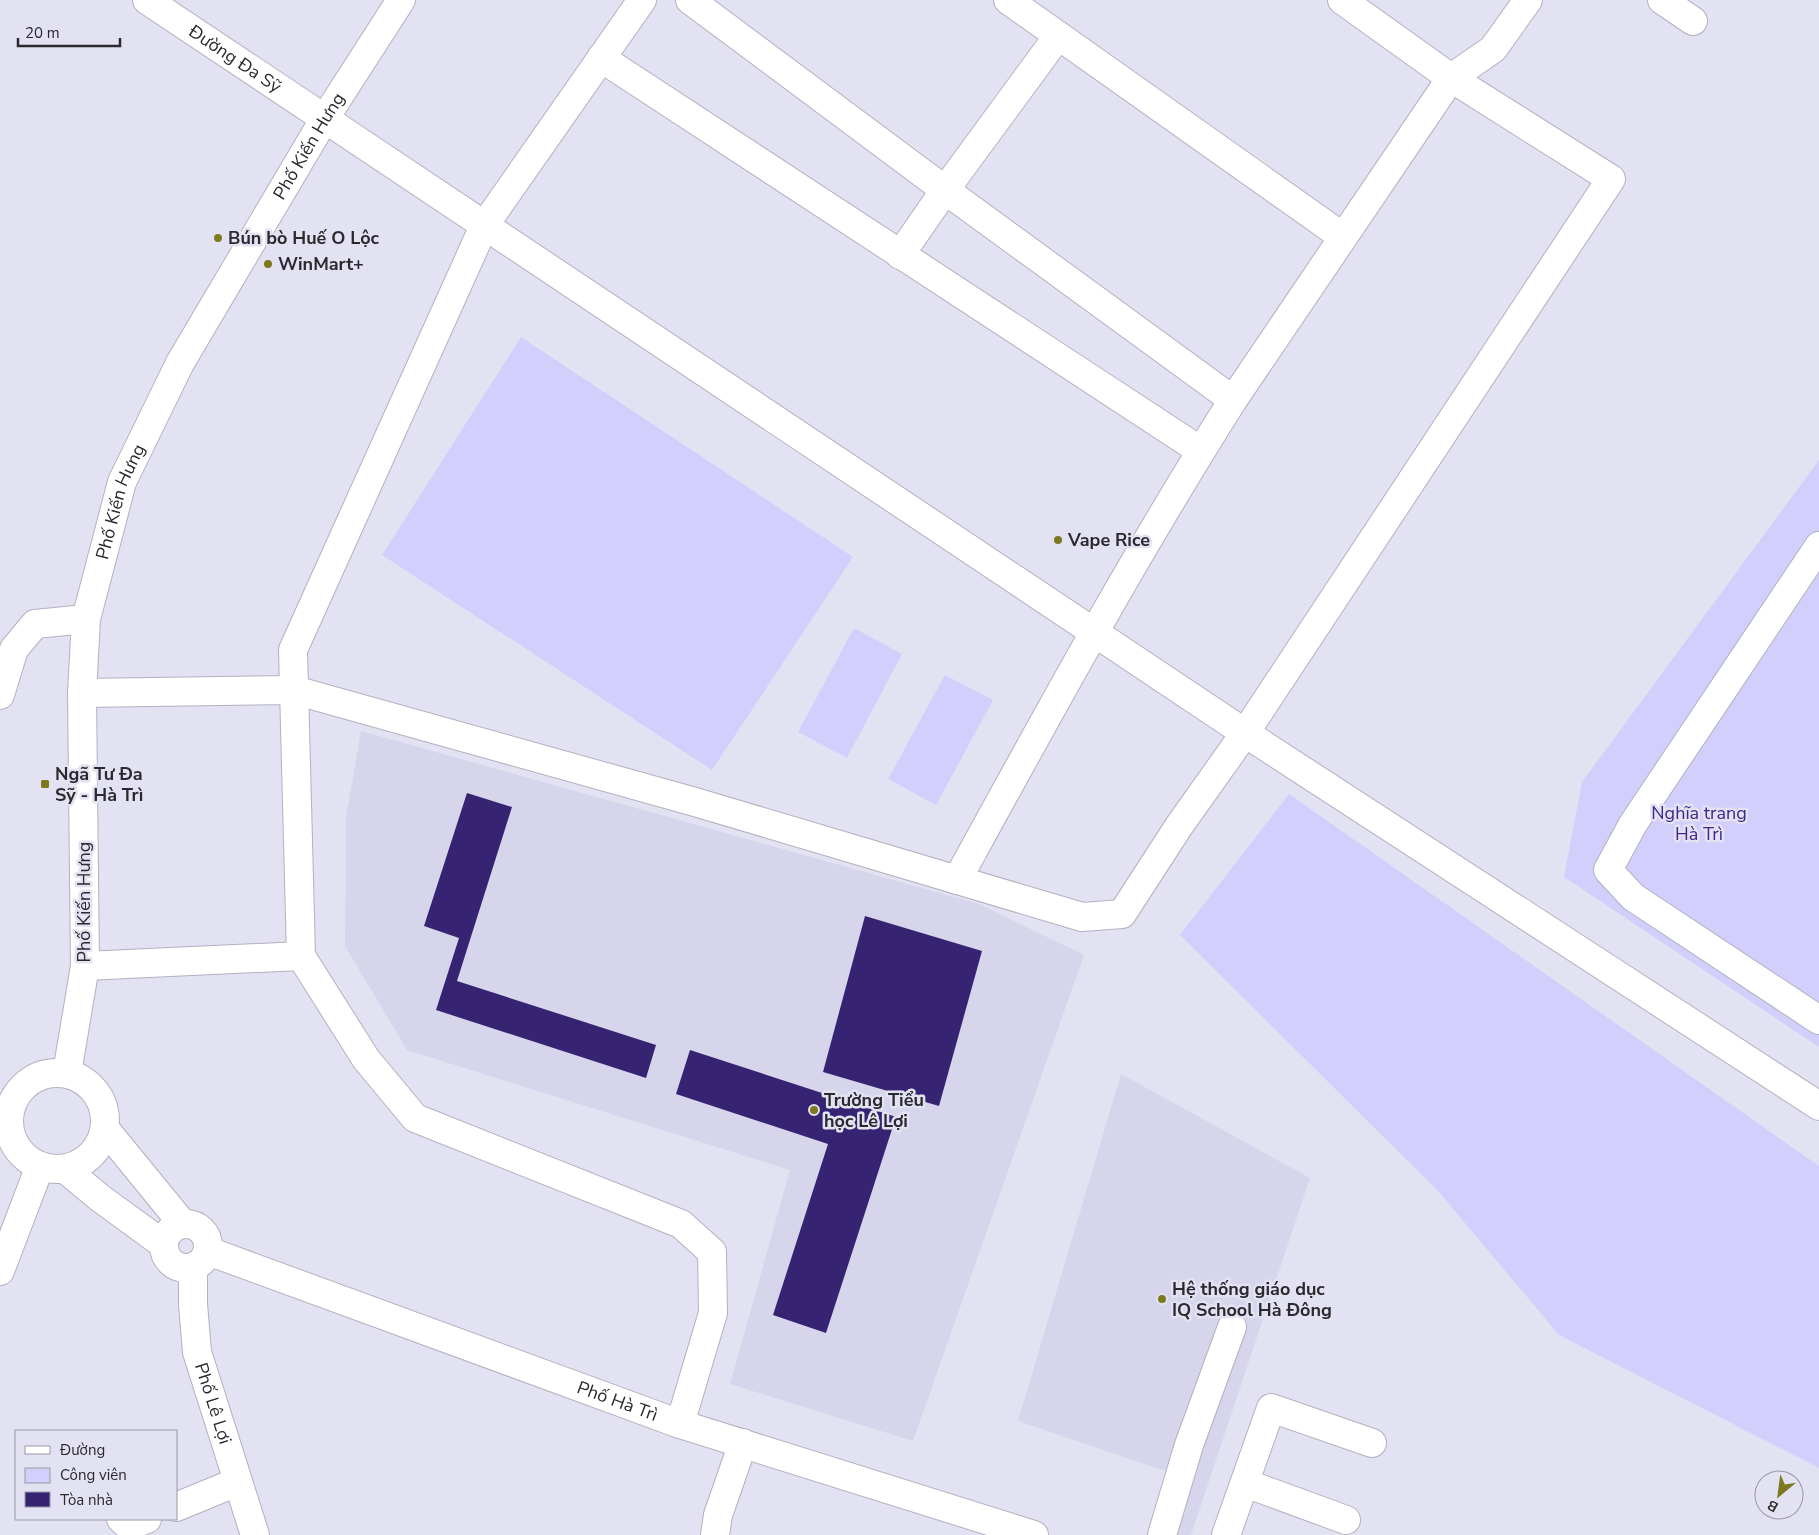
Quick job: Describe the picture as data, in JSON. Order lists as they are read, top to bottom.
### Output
{
  "streets": {
    "street": [
      "Đường Đa Sỹ",
      "Phố Kiến Hưng",
      "Phố Hà Trì",
      "Phố Lê Lợi"
    ]
  },
  "crossings": [
    ["Đường Đa Sỹ", "Phố Kiến Hưng"],
    ["Phố Hà Trì", "Phố Lê Lợi"]
  ],
  "parks": ["Nghĩa trang Hà Trì"],
  "places": {
    "other": [
      "Bún bò Huế O Lộc",
      "WinMart+",
      "Vape Rice",
      "Trường Tiểu học Lê Lợi",
      "Hệ thống giáo dục IQ School Hà Đông"
    ],
    "transit": ["Ngã Tư Đa Sỹ - Hà Trì"]
  },
  "legend": ["Đường", "Công viên", "Tòa nhà"],
  "scale_bar": "20 m",
  "north": "bottom left"
}
